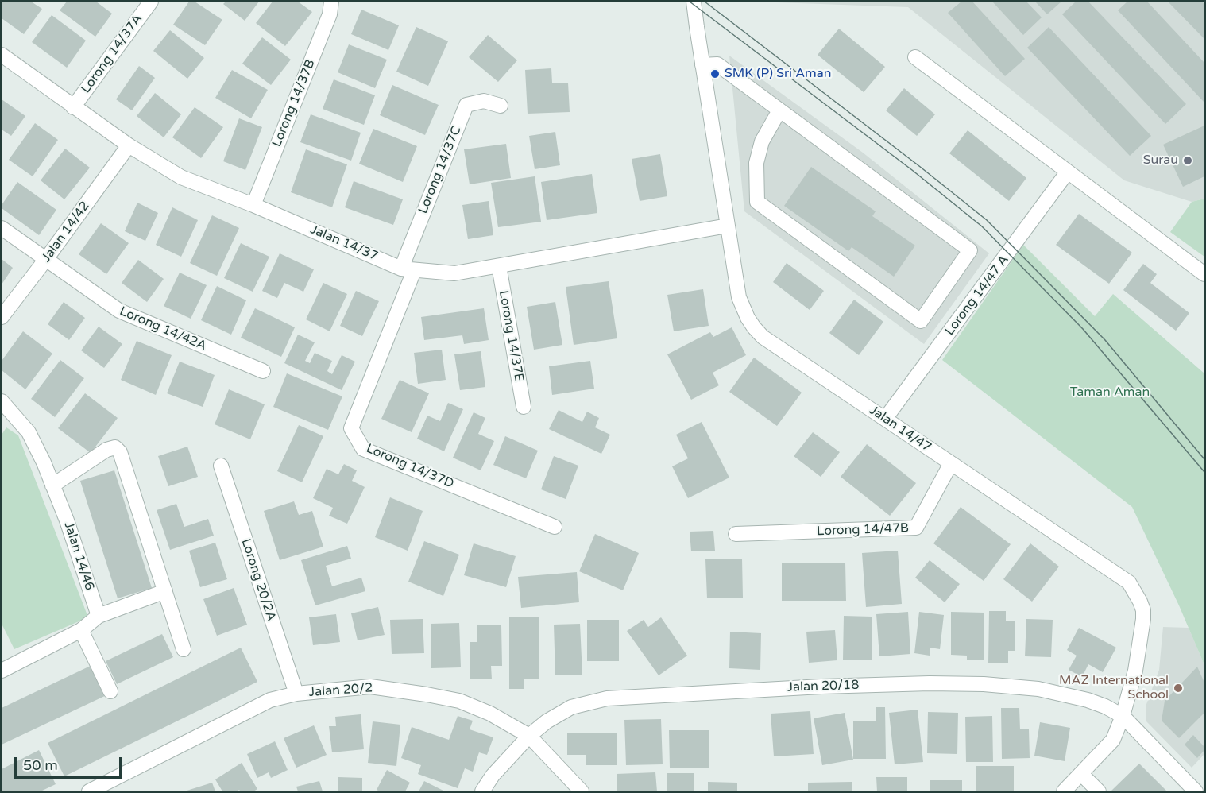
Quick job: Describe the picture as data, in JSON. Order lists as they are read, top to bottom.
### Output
{
  "streets": {
    "street": [
      "Lorong 14/37A",
      "Lorong 14/37B",
      "Lorong 14/37C",
      "Jalan 14/42",
      "Jalan 14/37",
      "Lorong 14/47 A",
      "Lorong 14/42A",
      "Lorong 14/37E",
      "Jalan 14/47",
      "Lorong 14/37D",
      "Lorong 14/47B",
      "Jalan 14/46",
      "Lorong 20/2A",
      "Jalan 20/18",
      "Jalan 20/2"
    ]
  },
  "crossings": [
    ["Lorong 14/37A", "Jalan 14/37"],
    ["Lorong 14/37B", "Jalan 14/37"],
    ["Lorong 14/37C", "Jalan 14/37"],
    ["Lorong 14/37C", "Lorong 14/37D"],
    ["Jalan 14/42", "Jalan 14/37"],
    ["Jalan 14/42", "Lorong 14/42A"],
    ["Jalan 14/37", "Lorong 14/37E"],
    ["Jalan 14/37", "Jalan 14/47"],
    ["Jalan 14/37", "Lorong 14/37D"],
    ["Lorong 14/47 A", "Jalan 14/47"],
    ["Jalan 14/47", "Lorong 14/47B"],
    ["Jalan 14/47", "Jalan 20/18"],
    ["Lorong 20/2A", "Jalan 20/2"],
    ["Jalan 20/18", "Jalan 20/2"]
  ],
  "parks": ["Taman Aman"],
  "places": ["SMK (P) Sri Aman", "Surau", "MAZ International School"],
  "scale_bar": "50 m"
}
